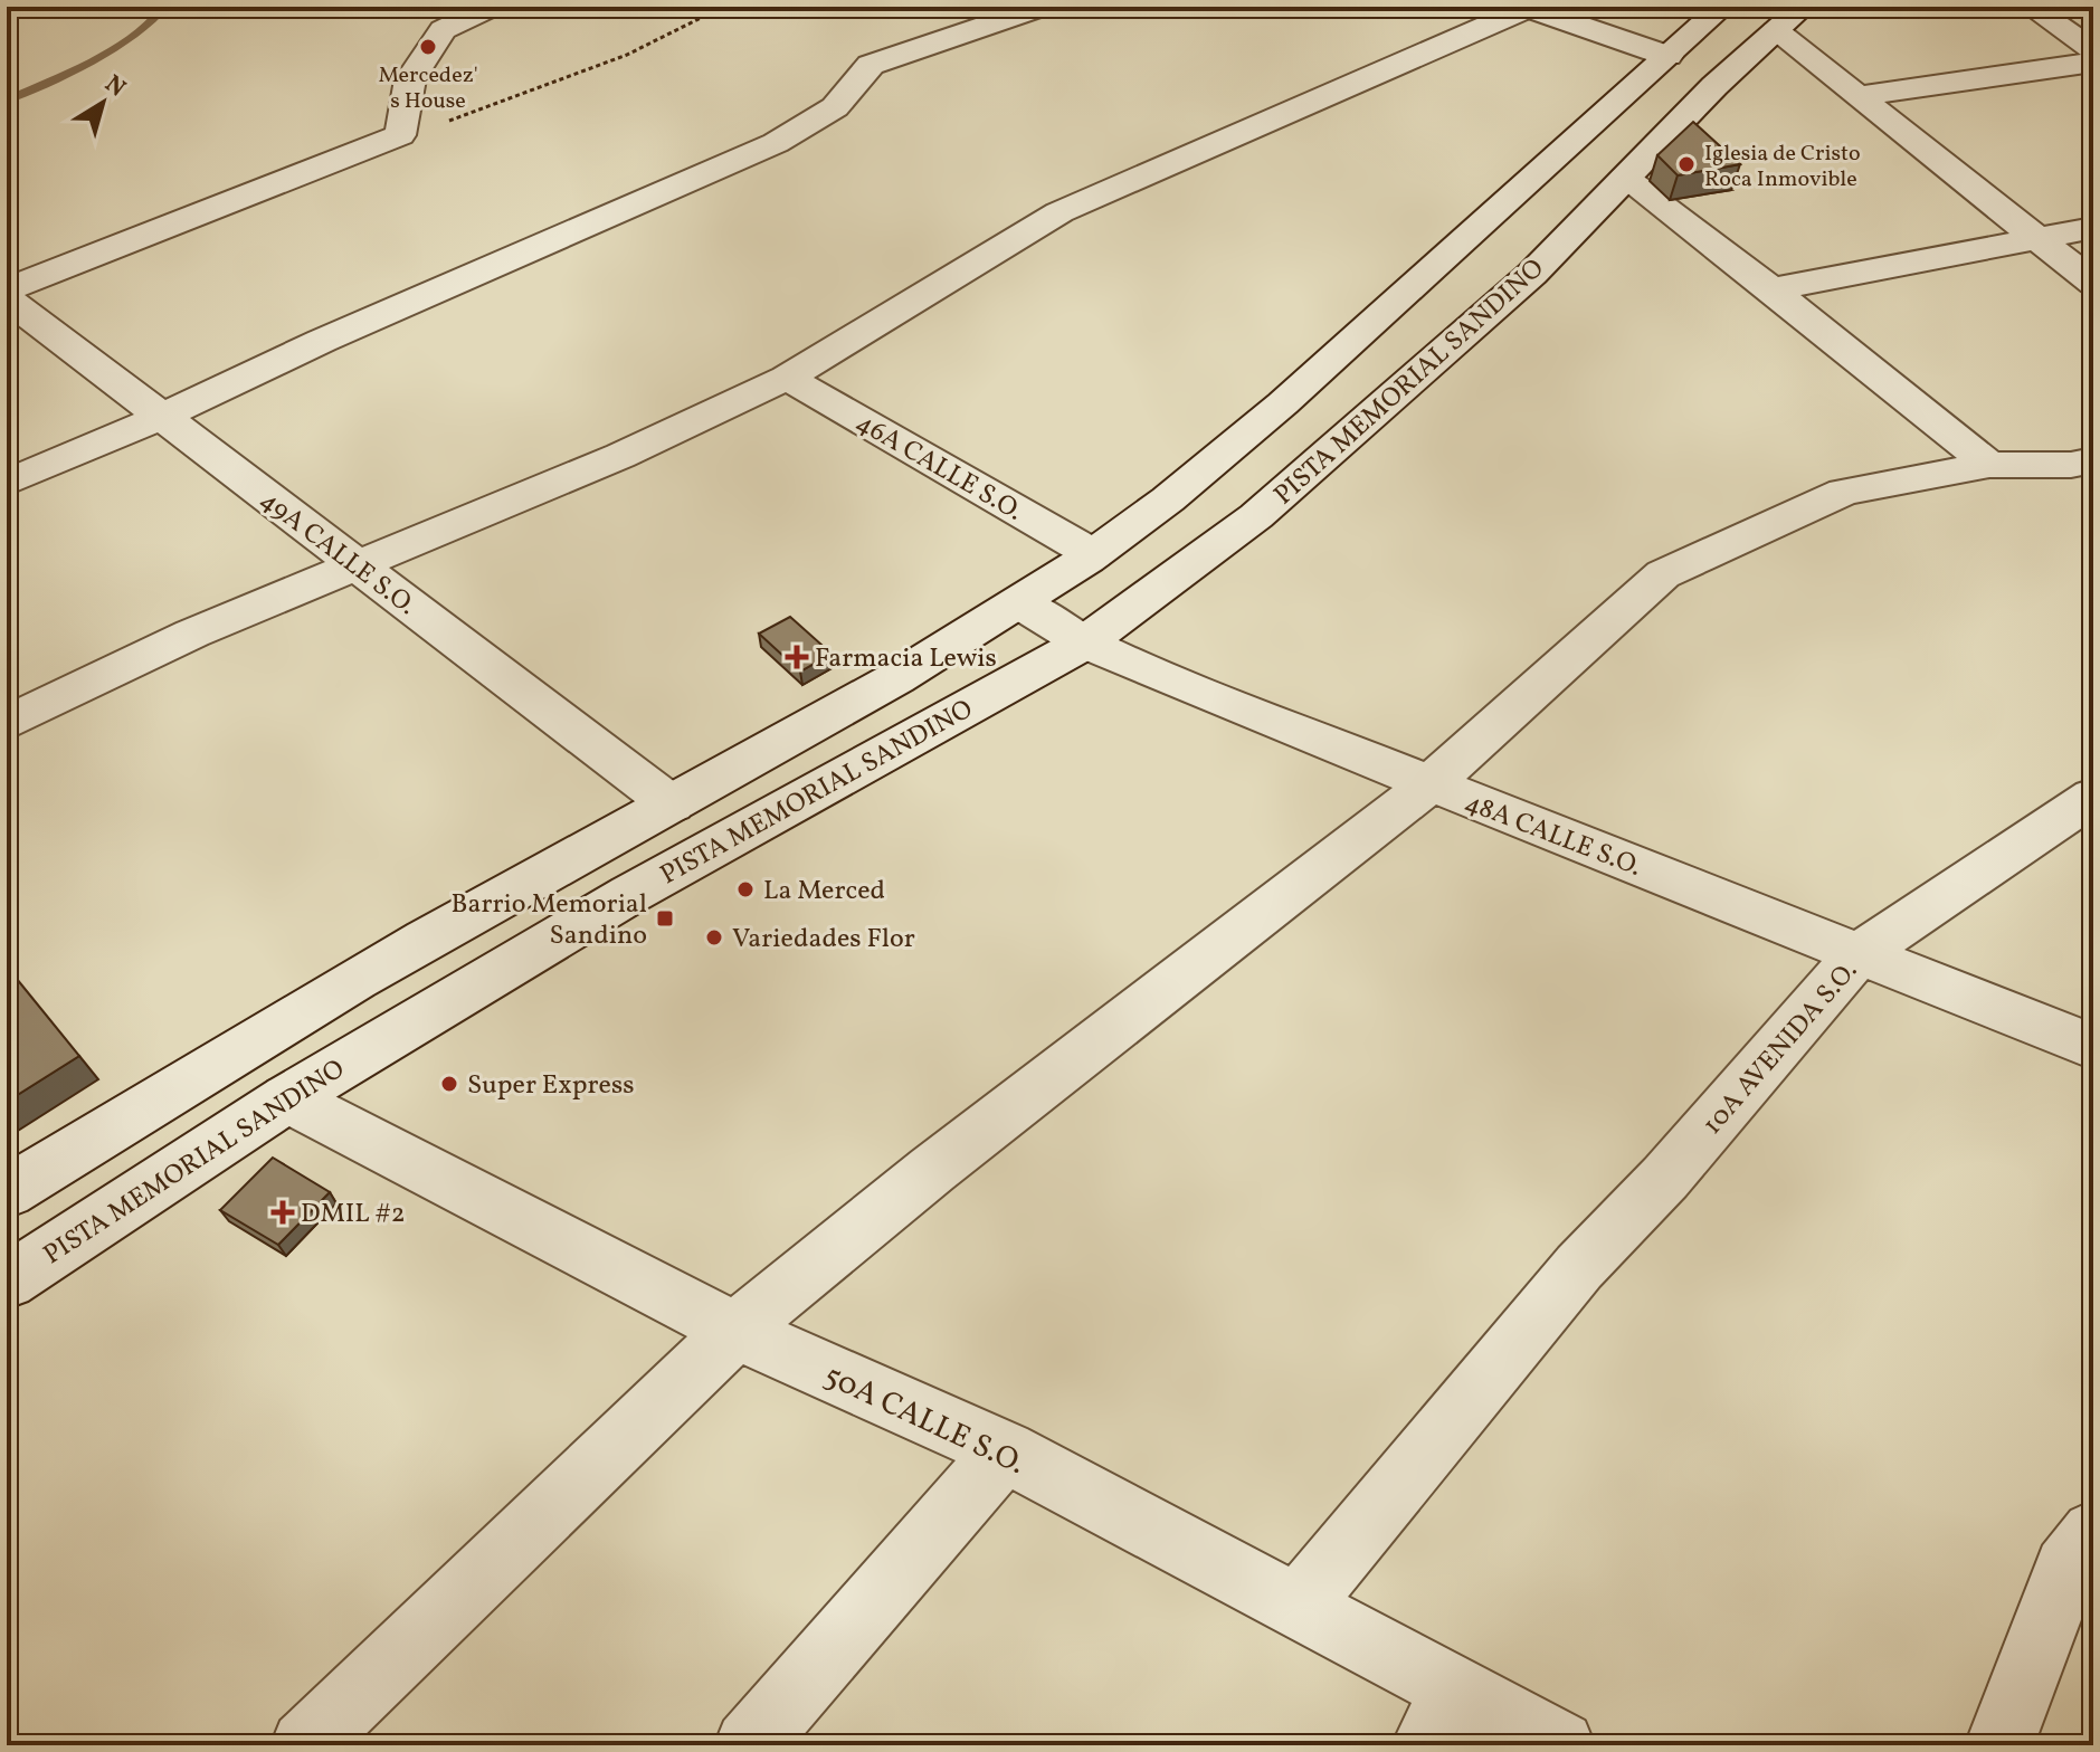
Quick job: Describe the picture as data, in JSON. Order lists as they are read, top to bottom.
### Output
{
  "streets": {
    "street": [
      "PISTA MEMORIAL SANDINO",
      "46A CALLE S.O.",
      "49A CALLE S.O.",
      "48A CALLE S.O.",
      "10A AVENIDA S.O.",
      "50A CALLE S.O."
    ]
  },
  "crossings": [
    ["PISTA MEMORIAL SANDINO", "48A CALLE S.O."],
    ["PISTA MEMORIAL SANDINO", "50A CALLE S.O."],
    ["48A CALLE S.O.", "10A AVENIDA S.O."],
    ["10A AVENIDA S.O.", "50A CALLE S.O."]
  ],
  "places": {
    "other": [
      "Mercedez' s House",
      "Iglesia de Cristo Roca Inmovible",
      "La Merced",
      "Variedades Flor",
      "Super Express"
    ],
    "health": ["Farmacia Lewis", "DMIL #2"],
    "transit": ["Barrio Memorial Sandino"]
  },
  "north": "top right"
}
